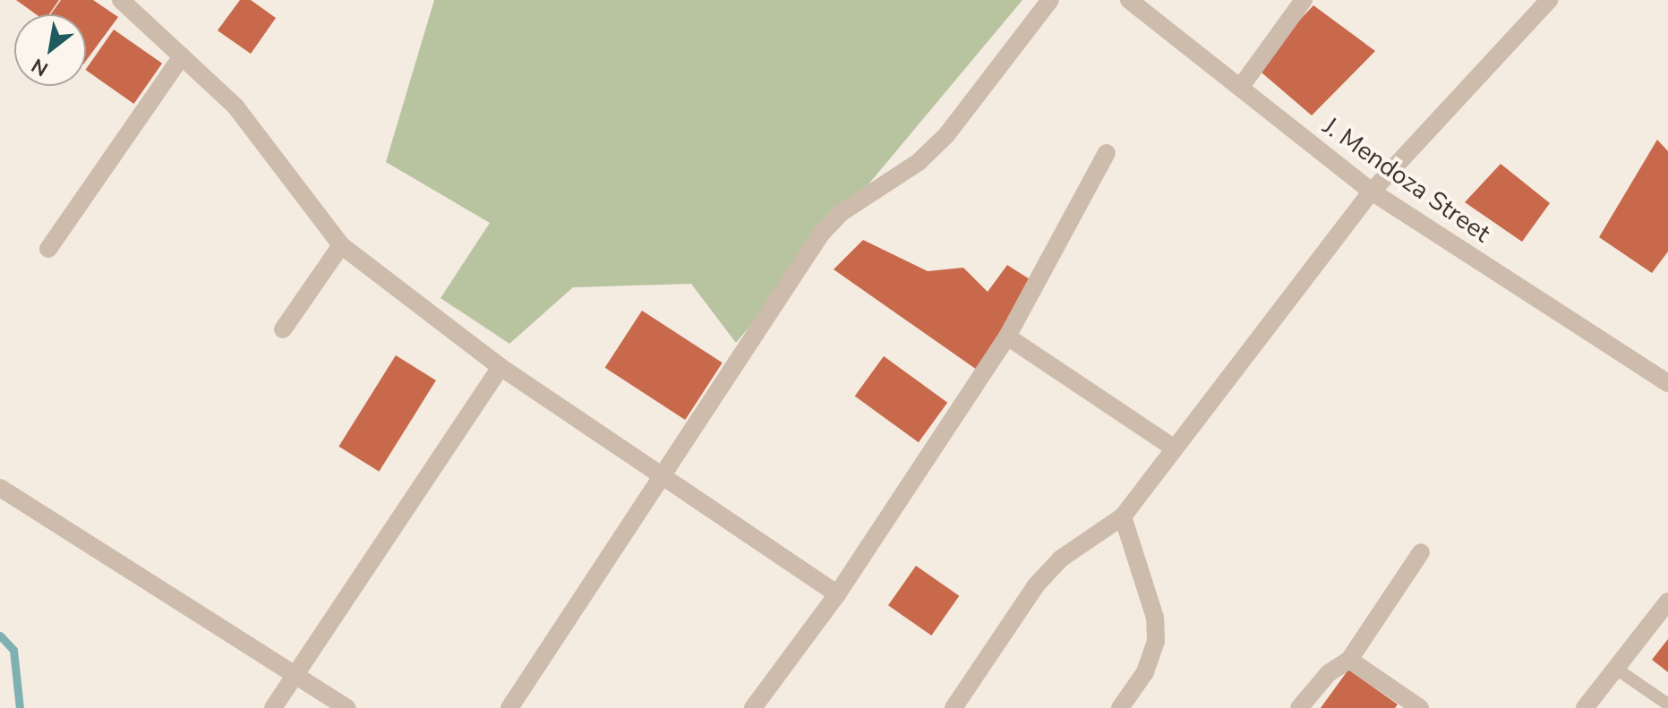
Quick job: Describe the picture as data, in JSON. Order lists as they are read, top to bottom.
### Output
{
  "streets": {
    "street": ["J. Mendoza Street"]
  },
  "north": "bottom left"
}
